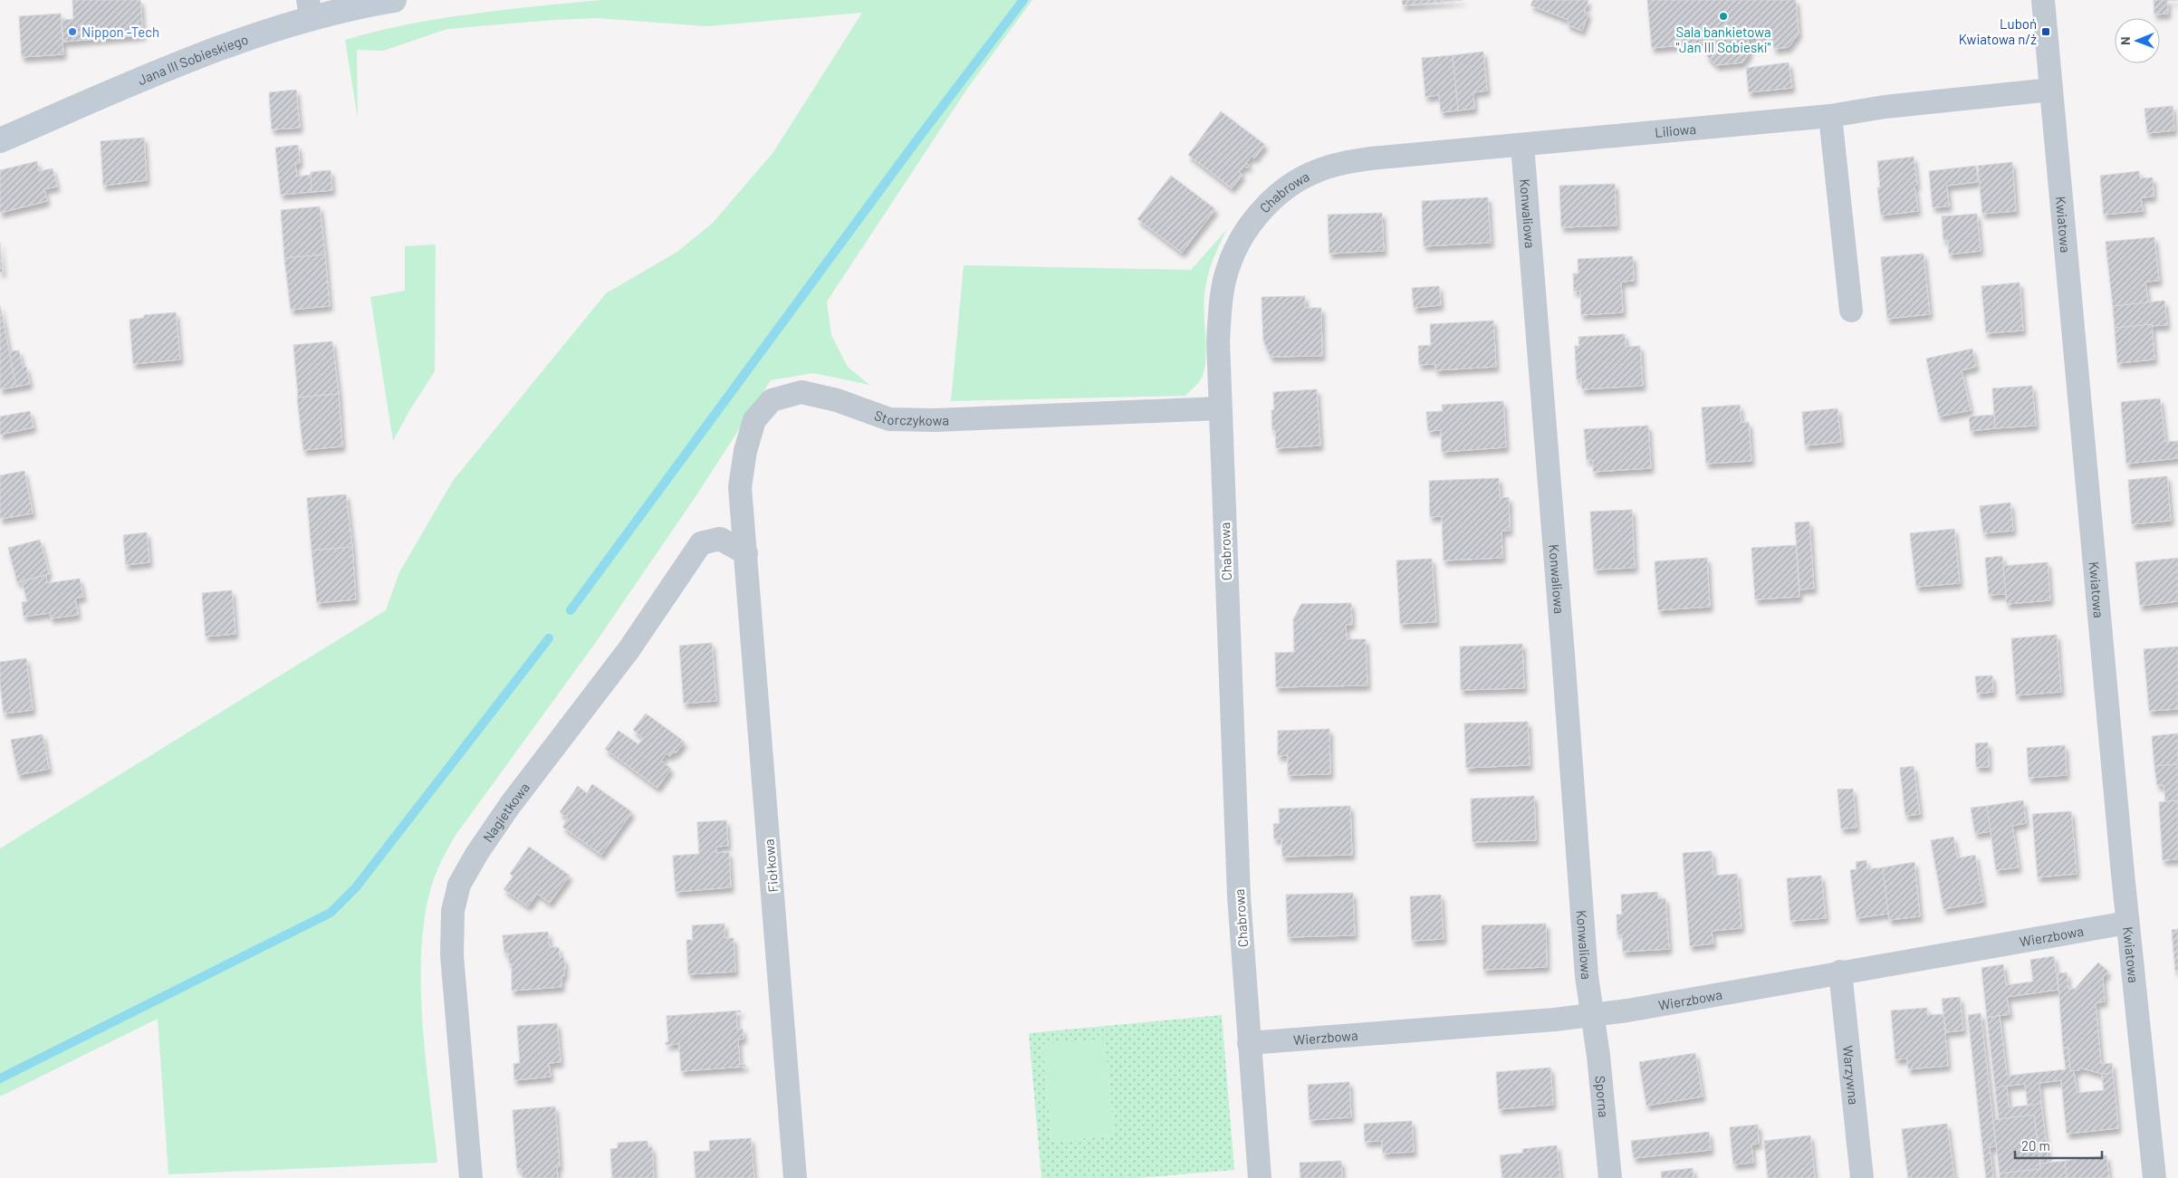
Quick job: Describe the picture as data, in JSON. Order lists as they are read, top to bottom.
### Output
{
  "streets": {
    "street": [
      "Jana III Sobieskiego",
      "Liliowa",
      "Chabrowa",
      "Konwaliowa",
      "Kwiatowa",
      "Storczykowa",
      "Nagietkowa",
      "Fiołkowa",
      "Wierzbowa",
      "Warzywna",
      "Sporna"
    ]
  },
  "crossings": [
    ["Liliowa", "Chabrowa"],
    ["Liliowa", "Konwaliowa"],
    ["Liliowa", "Kwiatowa"],
    ["Chabrowa", "Konwaliowa"],
    ["Chabrowa", "Storczykowa"],
    ["Chabrowa", "Wierzbowa"],
    ["Konwaliowa", "Wierzbowa"],
    ["Konwaliowa", "Sporna"],
    ["Kwiatowa", "Wierzbowa"],
    ["Storczykowa", "Nagietkowa"],
    ["Storczykowa", "Fiołkowa"],
    ["Nagietkowa", "Fiołkowa"],
    ["Wierzbowa", "Warzywna"],
    ["Wierzbowa", "Sporna"]
  ],
  "places": {
    "other": ["Sala bankietowa \"Jan III Sobieski\"", "Nippon -Tech"],
    "transit": ["Luboń Kwiatowa n/ż"]
  },
  "scale_bar": "20 m",
  "north": "left"
}
